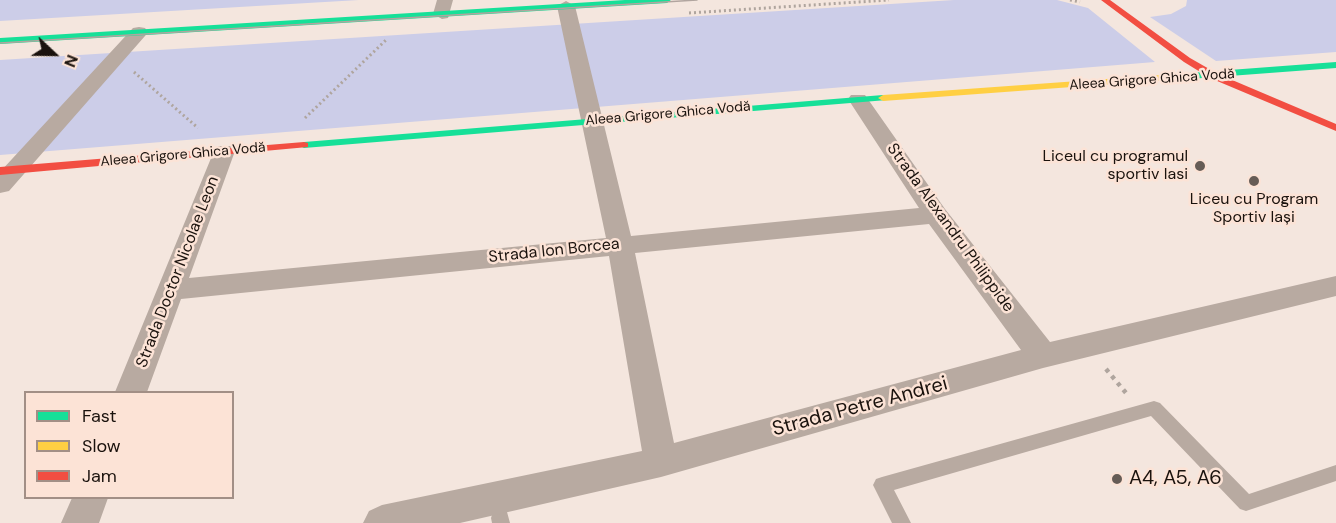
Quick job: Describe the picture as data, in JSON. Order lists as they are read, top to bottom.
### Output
{
  "streets": {
    "street": [
      "Aleea Grigore Ghica Vodă",
      "Strada Alexandru Philippide",
      "Strada Ion Borcea",
      "Strada Doctor Nicolae Leon",
      "Strada Petre Andrei"
    ]
  },
  "crossings": [
    ["Aleea Grigore Ghica Vodă", "Strada Alexandru Philippide"],
    ["Aleea Grigore Ghica Vodă", "Strada Doctor Nicolae Leon"],
    ["Strada Alexandru Philippide", "Strada Ion Borcea"],
    ["Strada Alexandru Philippide", "Strada Petre Andrei"],
    ["Strada Ion Borcea", "Strada Doctor Nicolae Leon"]
  ],
  "places": ["Liceul cu programul sportiv Iasi", "Liceu cu Program Sportiv Iași", "A4, A5, A6"],
  "legend": ["Fast", "Slow", "Jam"],
  "north": "right"
}
